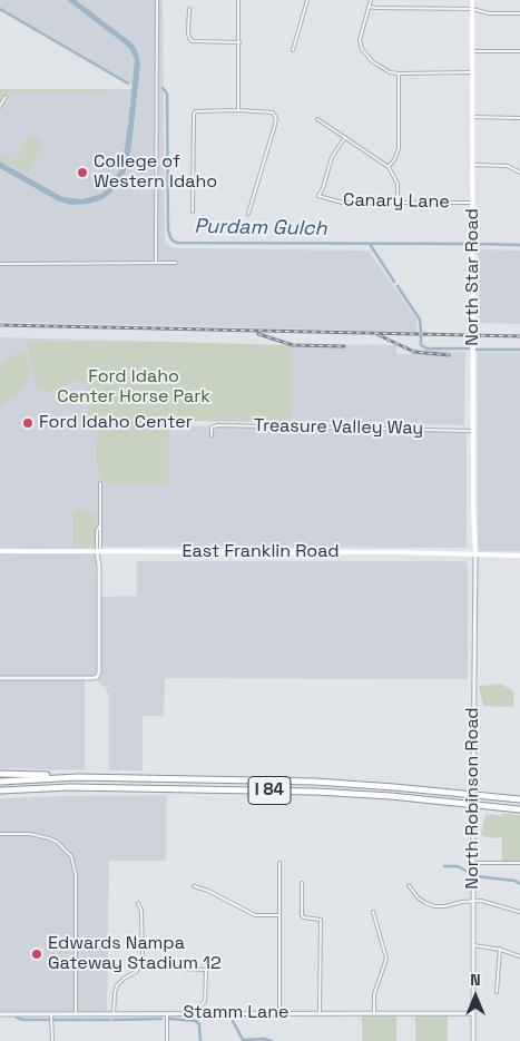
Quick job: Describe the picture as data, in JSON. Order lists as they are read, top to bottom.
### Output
{
  "streets": {
    "highway": ["I 84"],
    "main road": ["North Star Road", "East Franklin Road"],
    "street": [
      "Canary Lane",
      "Treasure Valley Way",
      "North Robinson Road",
      "Stamm Lane"
    ]
  },
  "crossings": [
    ["Canary Lane", "North Star Road"],
    ["North Star Road", "Treasure Valley Way"],
    ["North Star Road", "East Franklin Road"],
    ["North Star Road", "North Robinson Road"],
    ["East Franklin Road", "North Robinson Road"],
    ["North Robinson Road", "Stamm Lane"]
  ],
  "water": ["Purdam Gulch"],
  "parks": ["Ford Idaho Center Horse Park"],
  "places": ["College of Western Idaho", "Ford Idaho Center", "Edwards Nampa Gateway Stadium 12"],
  "north": "top"
}
